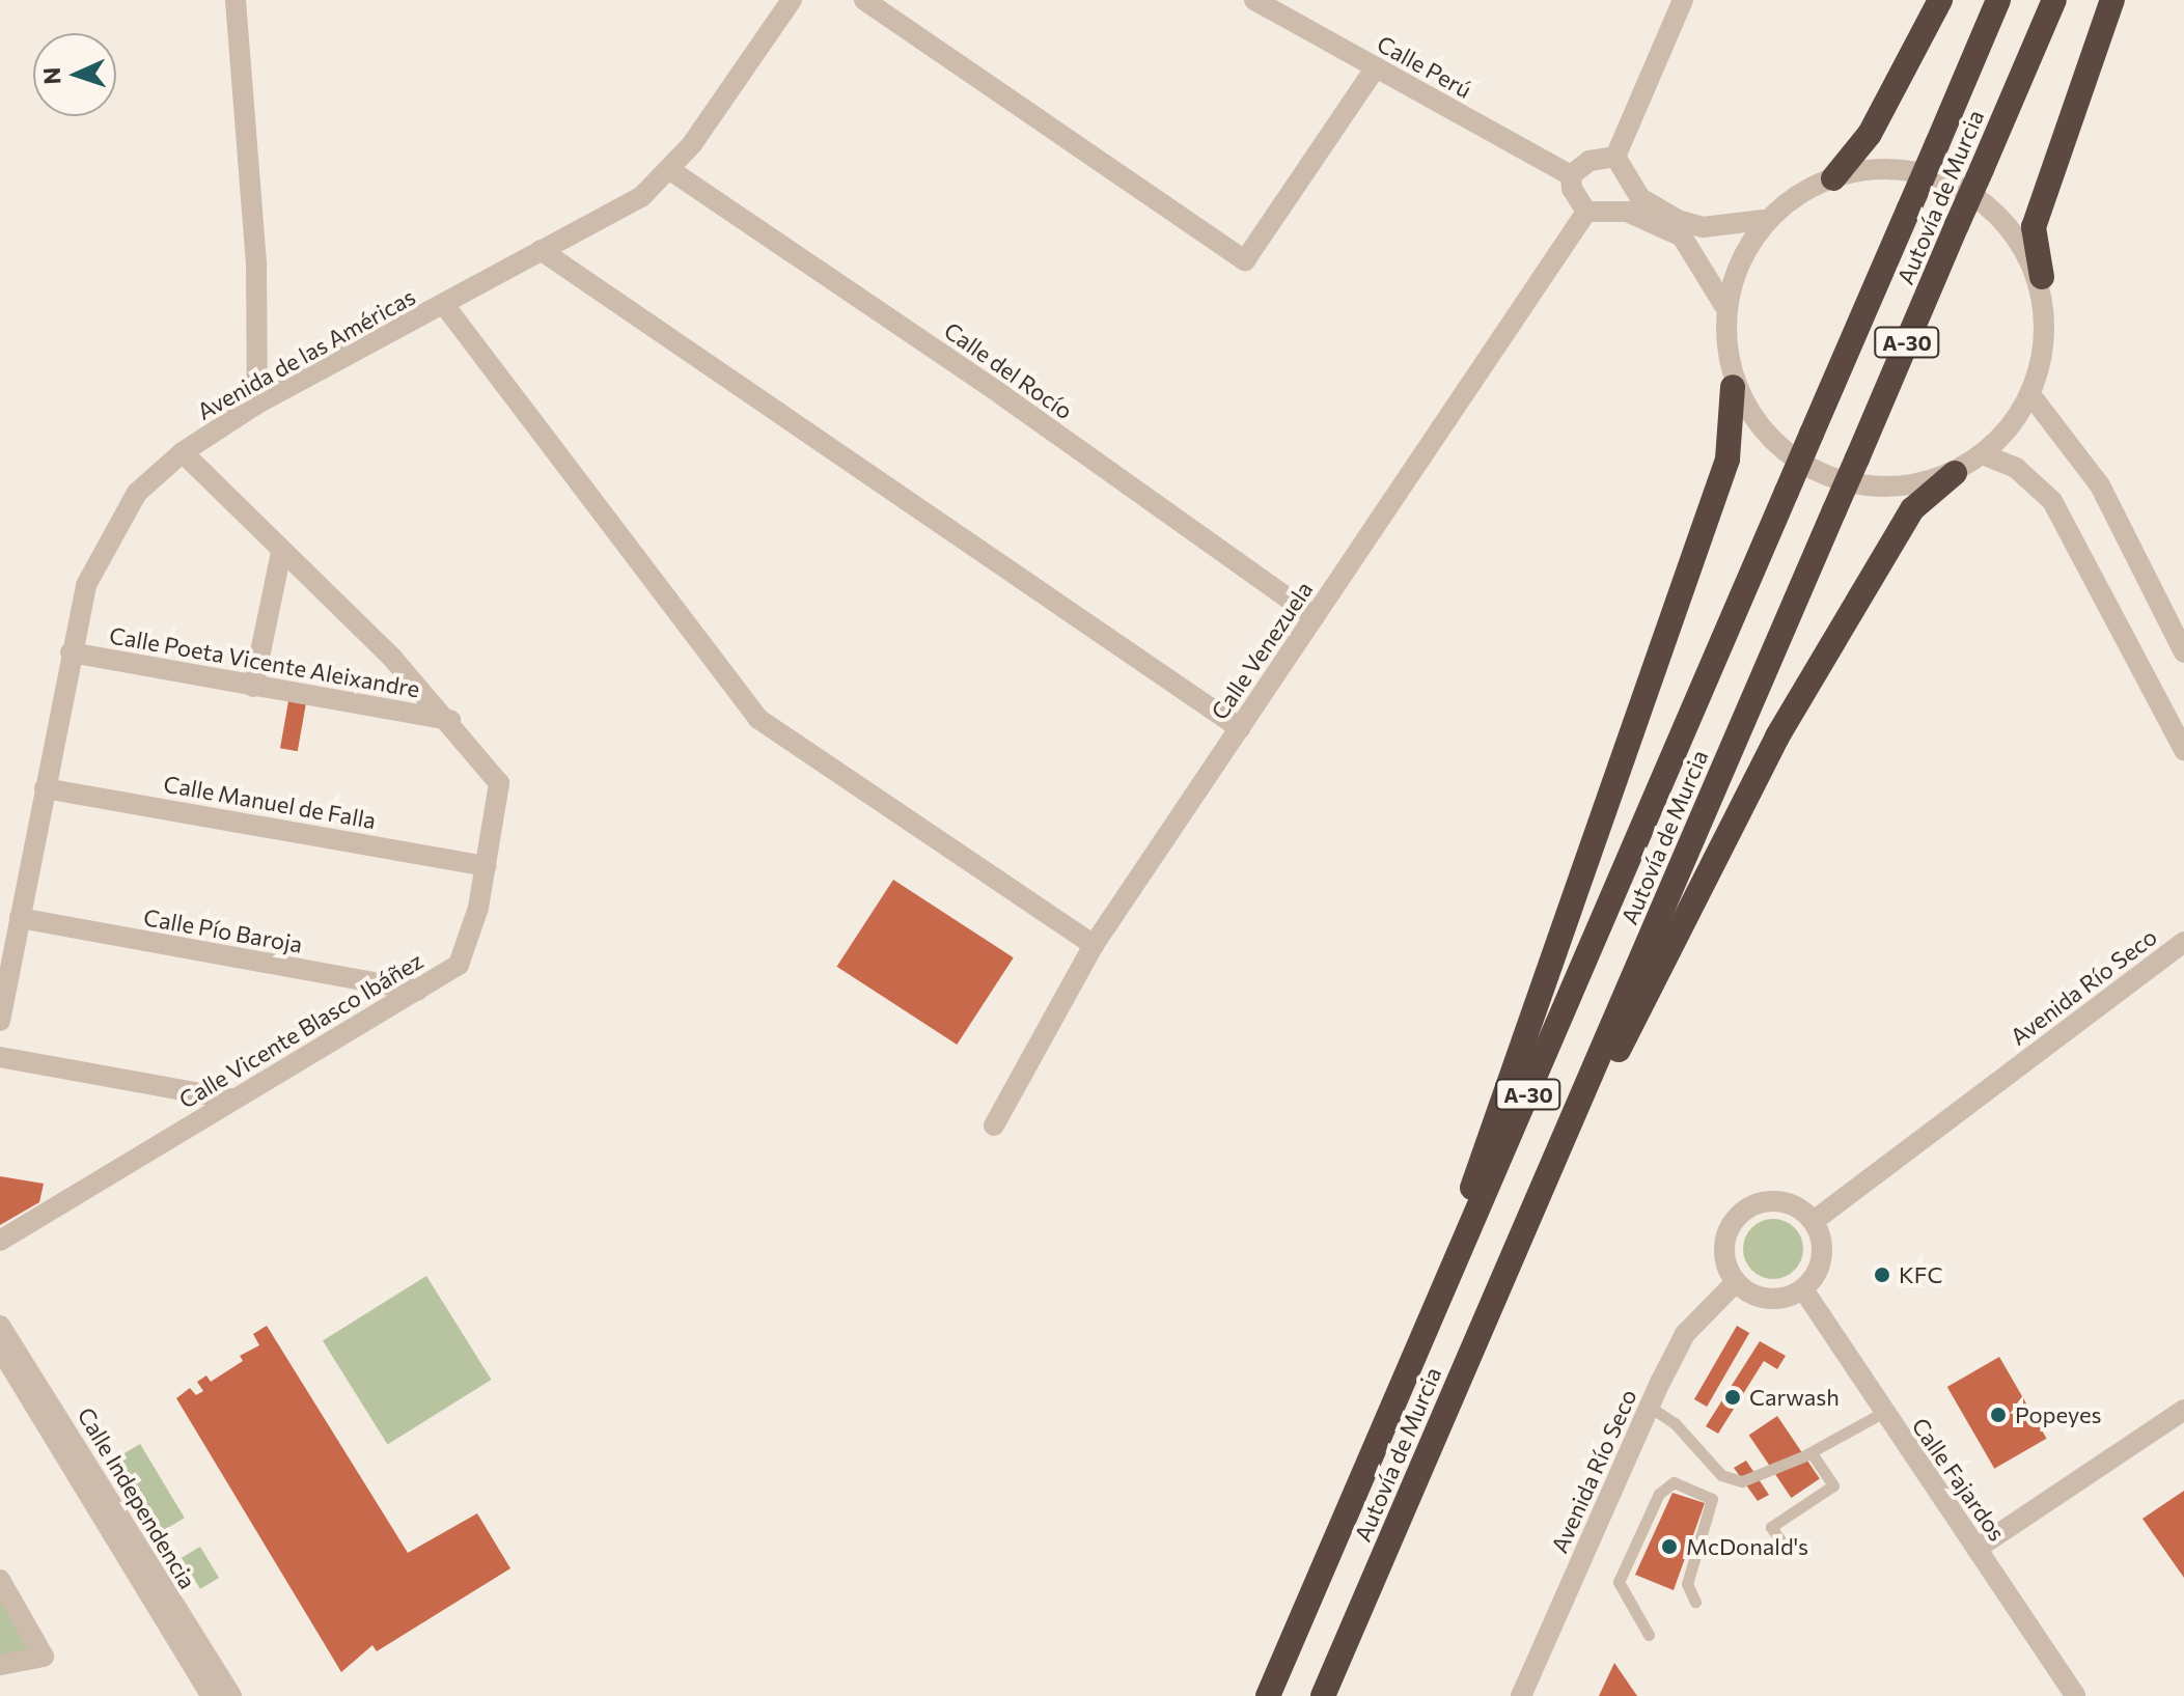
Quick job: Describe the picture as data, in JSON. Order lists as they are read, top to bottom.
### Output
{
  "streets": {
    "highway": ["Autovía de Murcia", "A-30"],
    "street": [
      "Calle Perú",
      "Avenida de las Américas",
      "Calle del Rocío",
      "Calle Venezuela",
      "Calle Poeta Vicente Aleixandre",
      "Calle Manuel de Falla",
      "Calle Pío Baroja",
      "Avenida Río Seco",
      "Calle Vicente Blasco Ibáñez",
      "Calle Fajardos",
      "Calle Independencia"
    ]
  },
  "crossings": [
    ["Avenida de las Américas", "Calle del Rocío"],
    ["Avenida de las Américas", "Calle Poeta Vicente Aleixandre"],
    ["Avenida de las Américas", "Calle Manuel de Falla"],
    ["Avenida de las Américas", "Calle Pío Baroja"],
    ["Avenida de las Américas", "Calle Vicente Blasco Ibáñez"],
    ["Calle del Rocío", "Calle Venezuela"],
    ["Calle Poeta Vicente Aleixandre", "Calle Vicente Blasco Ibáñez"],
    ["Calle Manuel de Falla", "Calle Vicente Blasco Ibáñez"],
    ["Calle Pío Baroja", "Calle Vicente Blasco Ibáñez"],
    ["Avenida Río Seco", "Calle Fajardos"]
  ],
  "places": [
    "KFC",
    "Carwash",
    "Popeyes",
    "McDonald's"
  ],
  "north": "left"
}
